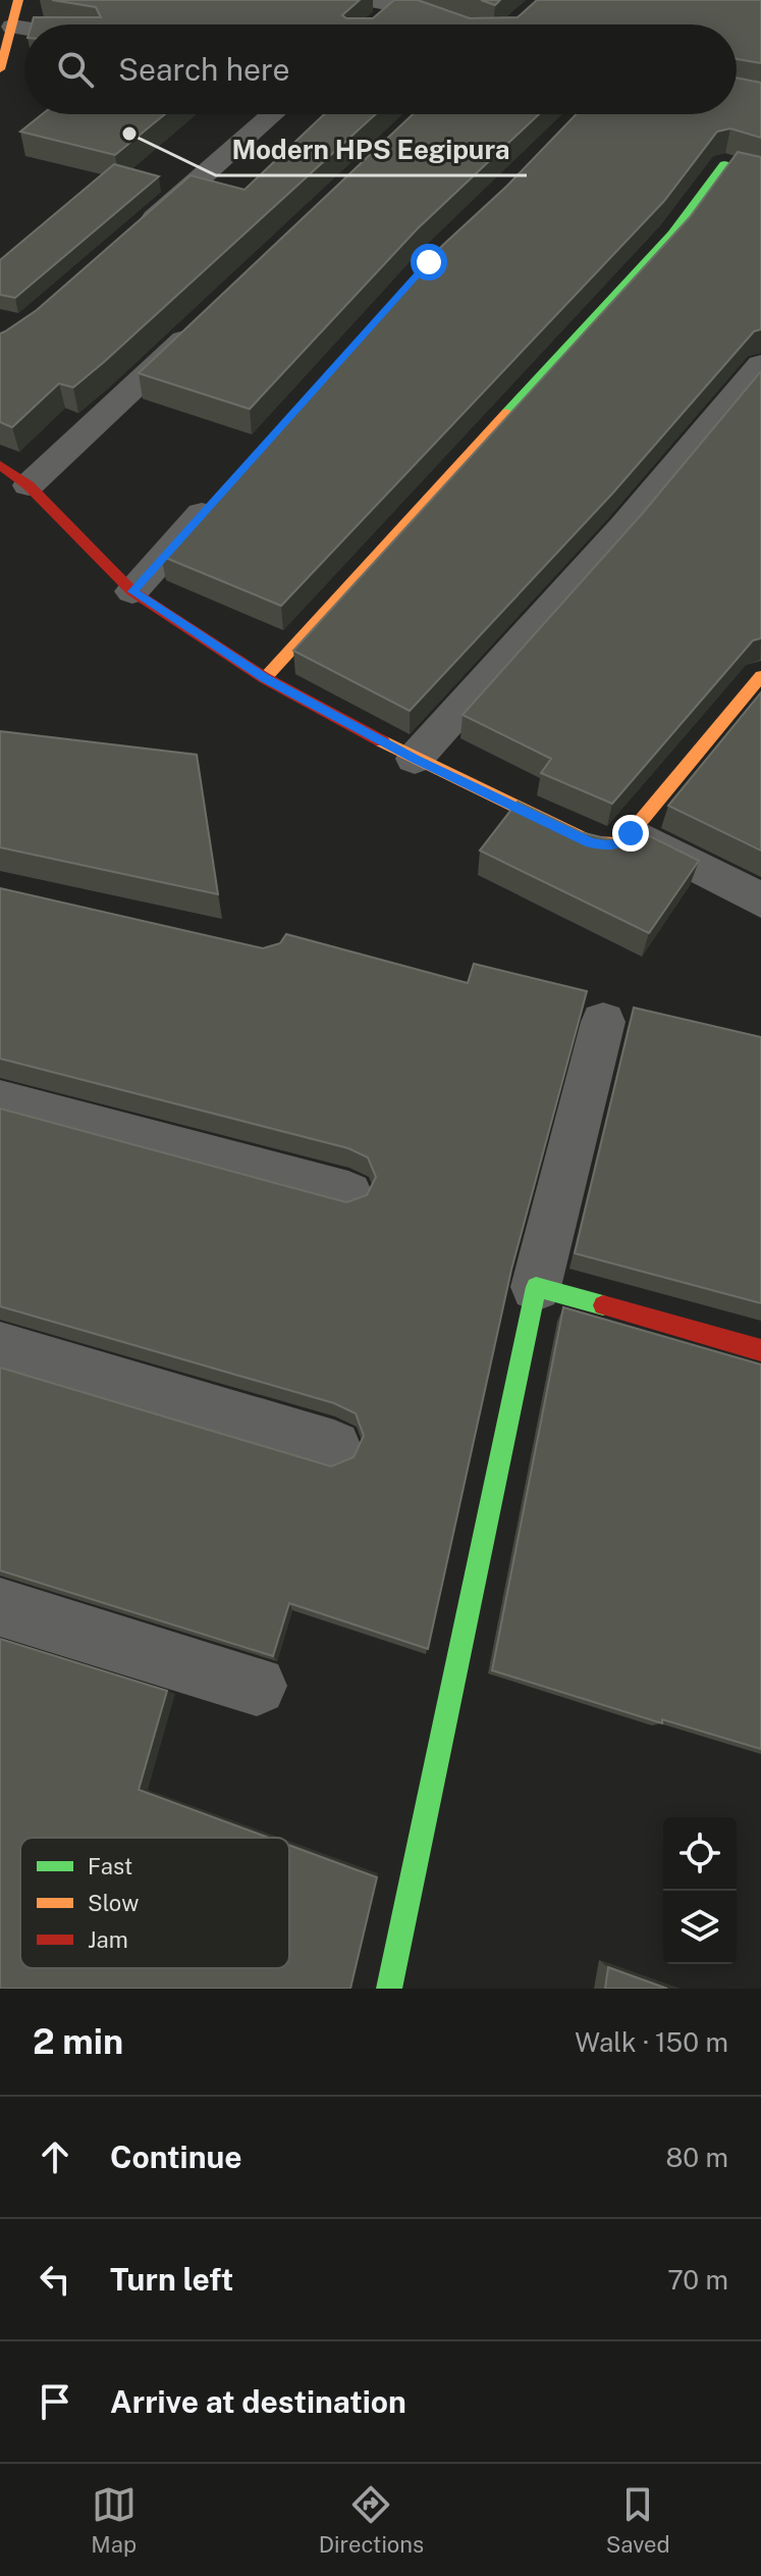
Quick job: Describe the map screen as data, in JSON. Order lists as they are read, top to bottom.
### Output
{
  "places": ["Modern HPS Eegipura"],
  "legend": ["Fast", "Slow", "Jam"],
  "page": {
    "search": "Search here",
    "heading": ["2 min", "Walk · 150 m"],
    "list": [
      ["Continue", "80 m"],
      ["Turn left", "70 m"],
      "Arrive at destination"
    ],
    "nav": ["Map", "Directions", "Saved"]
  }
}
